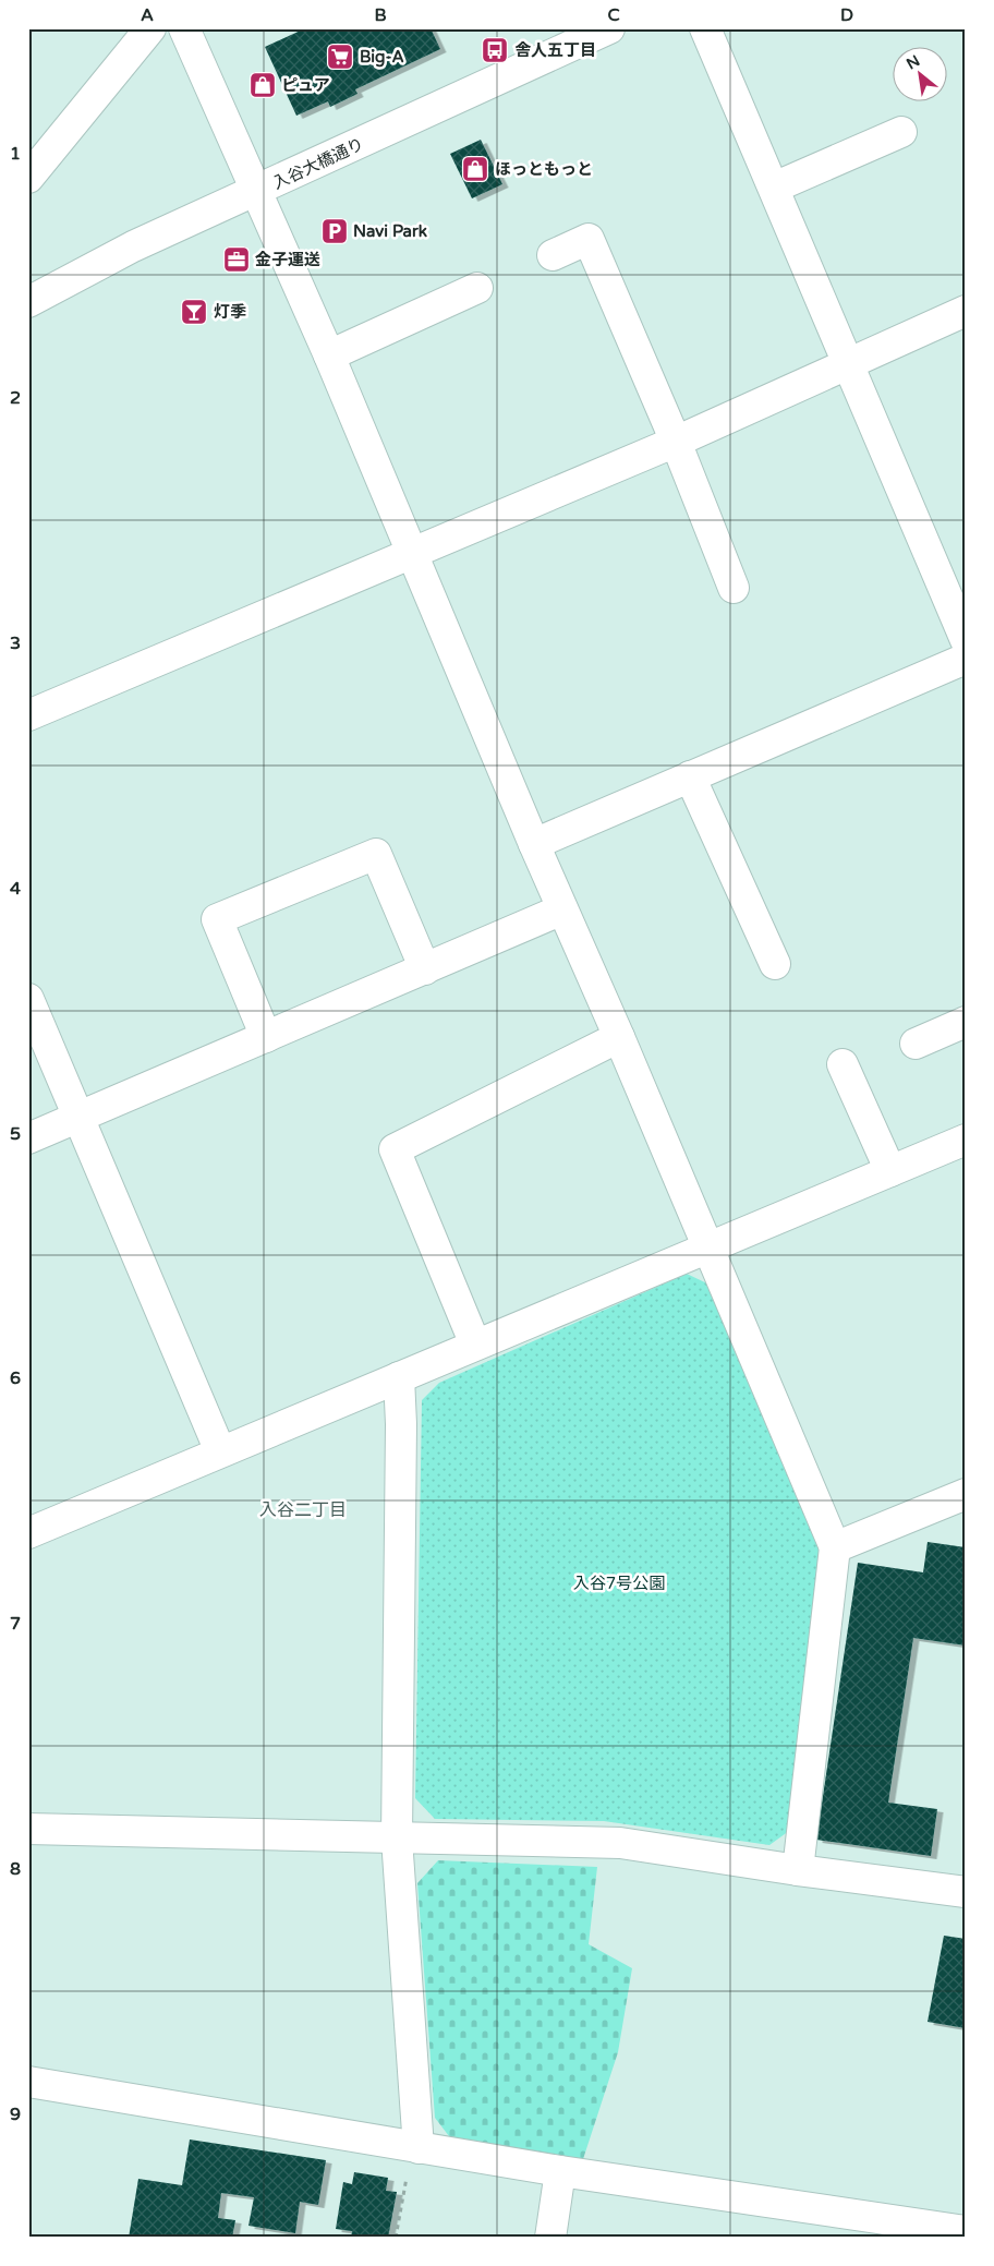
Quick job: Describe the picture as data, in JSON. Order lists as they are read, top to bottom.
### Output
{
  "streets": {
    "street": ["入谷大橋通り"]
  },
  "districts": ["入谷二丁目"],
  "parks": ["入谷7号公園"],
  "places": {
    "bus stop": ["舎人五丁目"],
    "supermarket": ["Big-A"],
    "shop": ["ピュア", "ほっともっと"],
    "parking": ["Navi Park"],
    "office": ["金子運送"],
    "bar": ["灯季"]
  },
  "north": "top left",
  "grid": {
    "columns": [
      "A",
      "B",
      "C",
      "D"
    ],
    "rows": [
      "1",
      "2",
      "3",
      "4",
      "5",
      "6",
      "7",
      "8",
      "9"
    ]
  }
}
